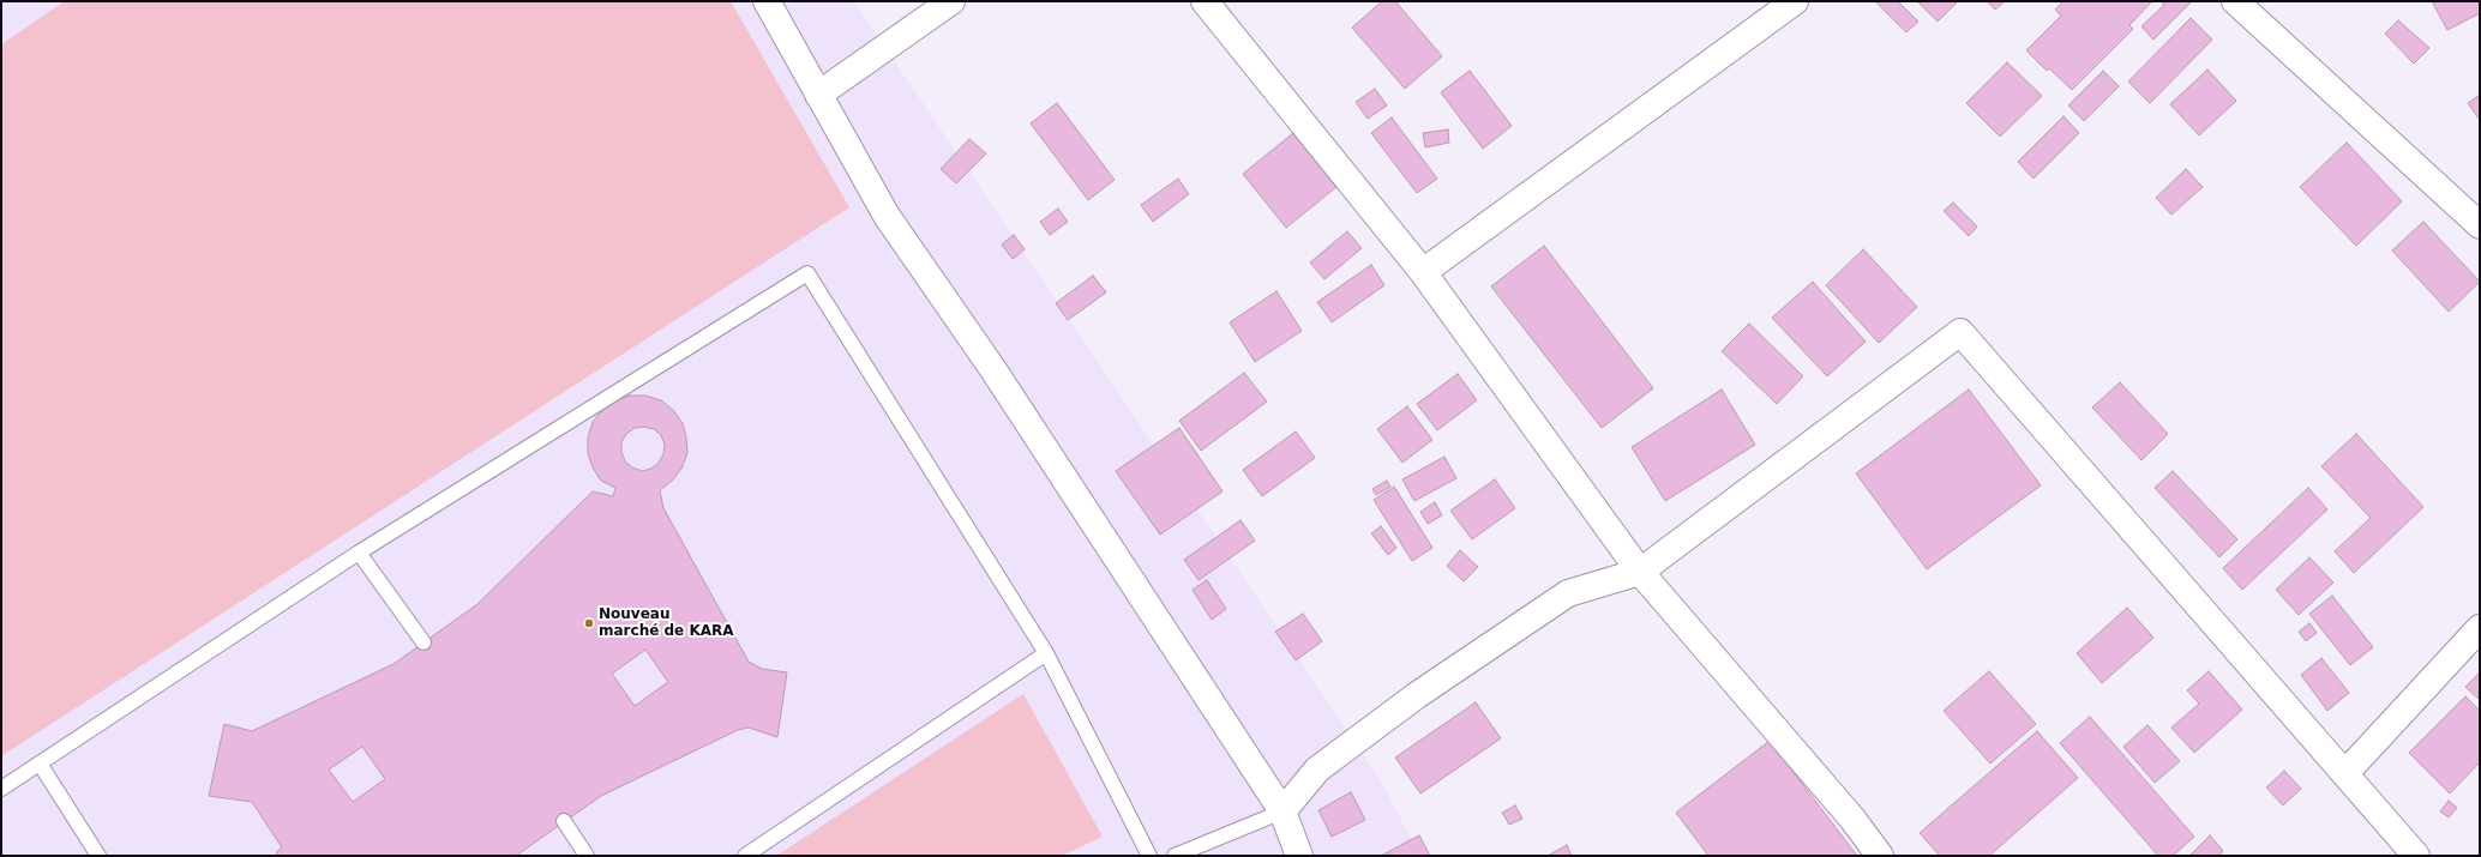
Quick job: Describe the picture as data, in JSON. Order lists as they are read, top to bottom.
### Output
{
  "places": ["Nouveau marché de KARA"]
}
